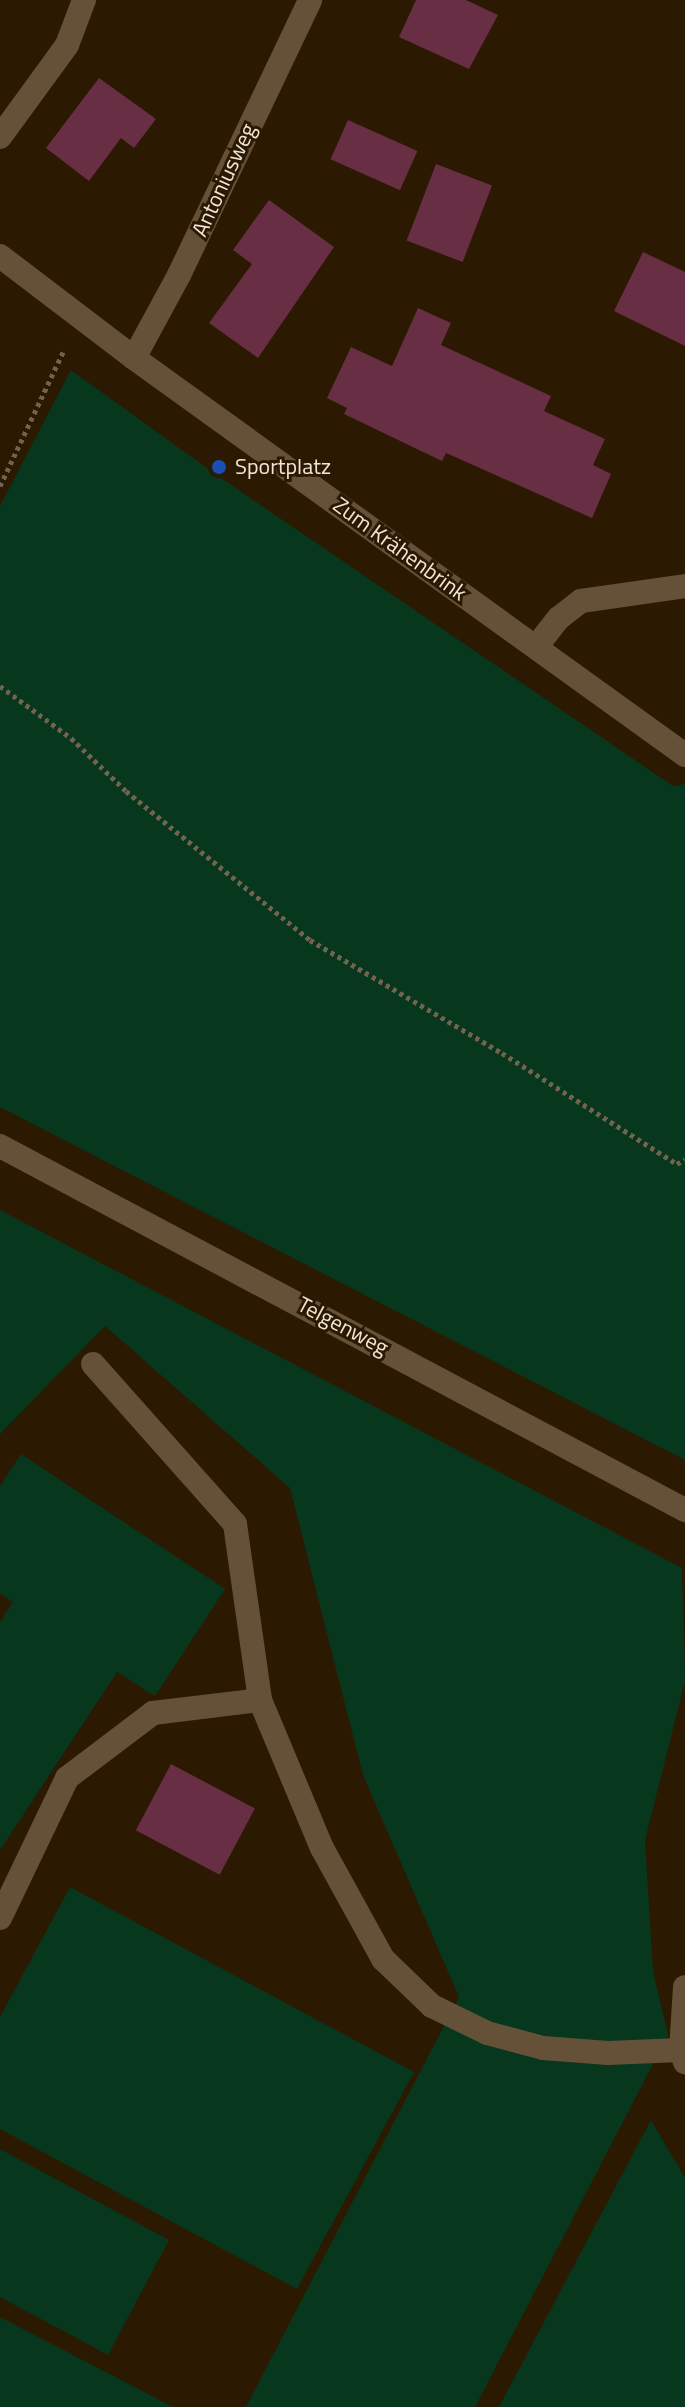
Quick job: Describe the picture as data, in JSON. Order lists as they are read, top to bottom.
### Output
{
  "streets": {
    "street": ["Antoniusweg", "Zum Krähenbrink", "Telgenweg"]
  },
  "crossings": [
    ["Antoniusweg", "Zum Krähenbrink"]
  ],
  "places": ["Sportplatz"]
}
